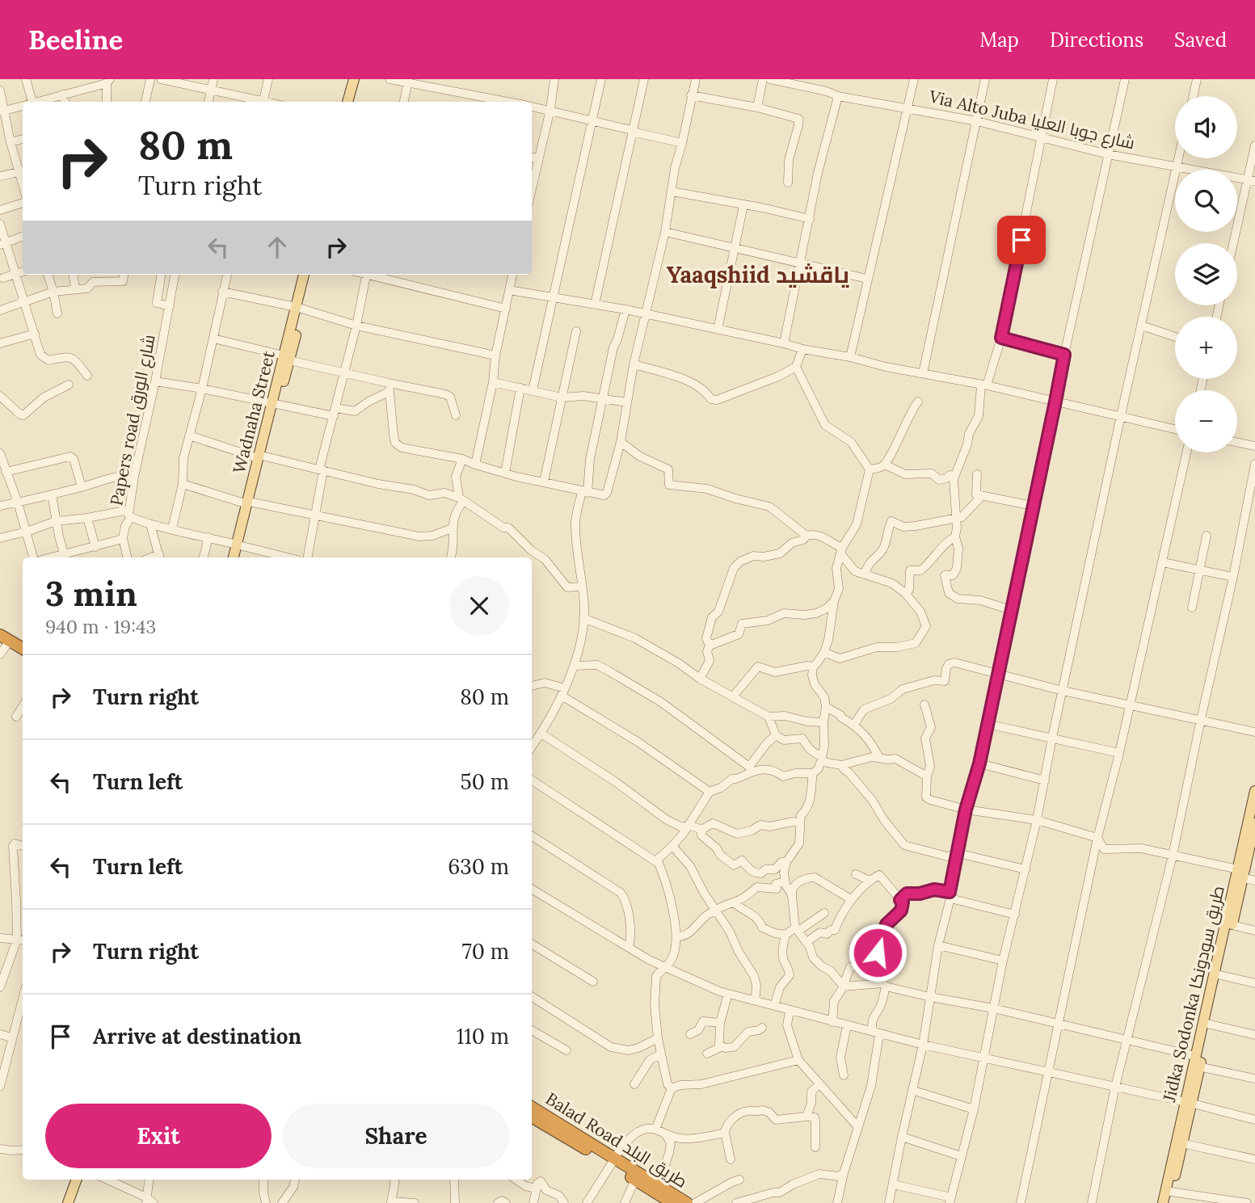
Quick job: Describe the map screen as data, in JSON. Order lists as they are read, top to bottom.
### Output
{
  "streets": {
    "highway": ["Balad Road طريق البلد"],
    "main road": ["Wadnaha Street", "Jidka Sodonka طريق سودونكا"],
    "street": ["Via Alto Juba شارع جوبا العليا", "Papers road شارع الورق"]
  },
  "districts": ["Yaaqshiid ياقشيد"],
  "page": {
    "header": "Beeline",
    "nav": ["Map", "Directions", "Saved"],
    "map_buttons": ["+", "−"],
    "turn": ["80 m", "Turn right"],
    "heading": ["3 min", "940 m · 19:43"],
    "list": [
      {
        "name": "Turn right",
        "value": "80 m"
      },
      {
        "name": "Turn left",
        "value": "50 m"
      },
      {
        "name": "Turn left",
        "value": "630 m"
      },
      {
        "name": "Turn right",
        "value": "70 m"
      },
      {
        "name": "Arrive at destination",
        "value": "110 m"
      }
    ],
    "buttons": ["Exit", "Share"]
  }
}
